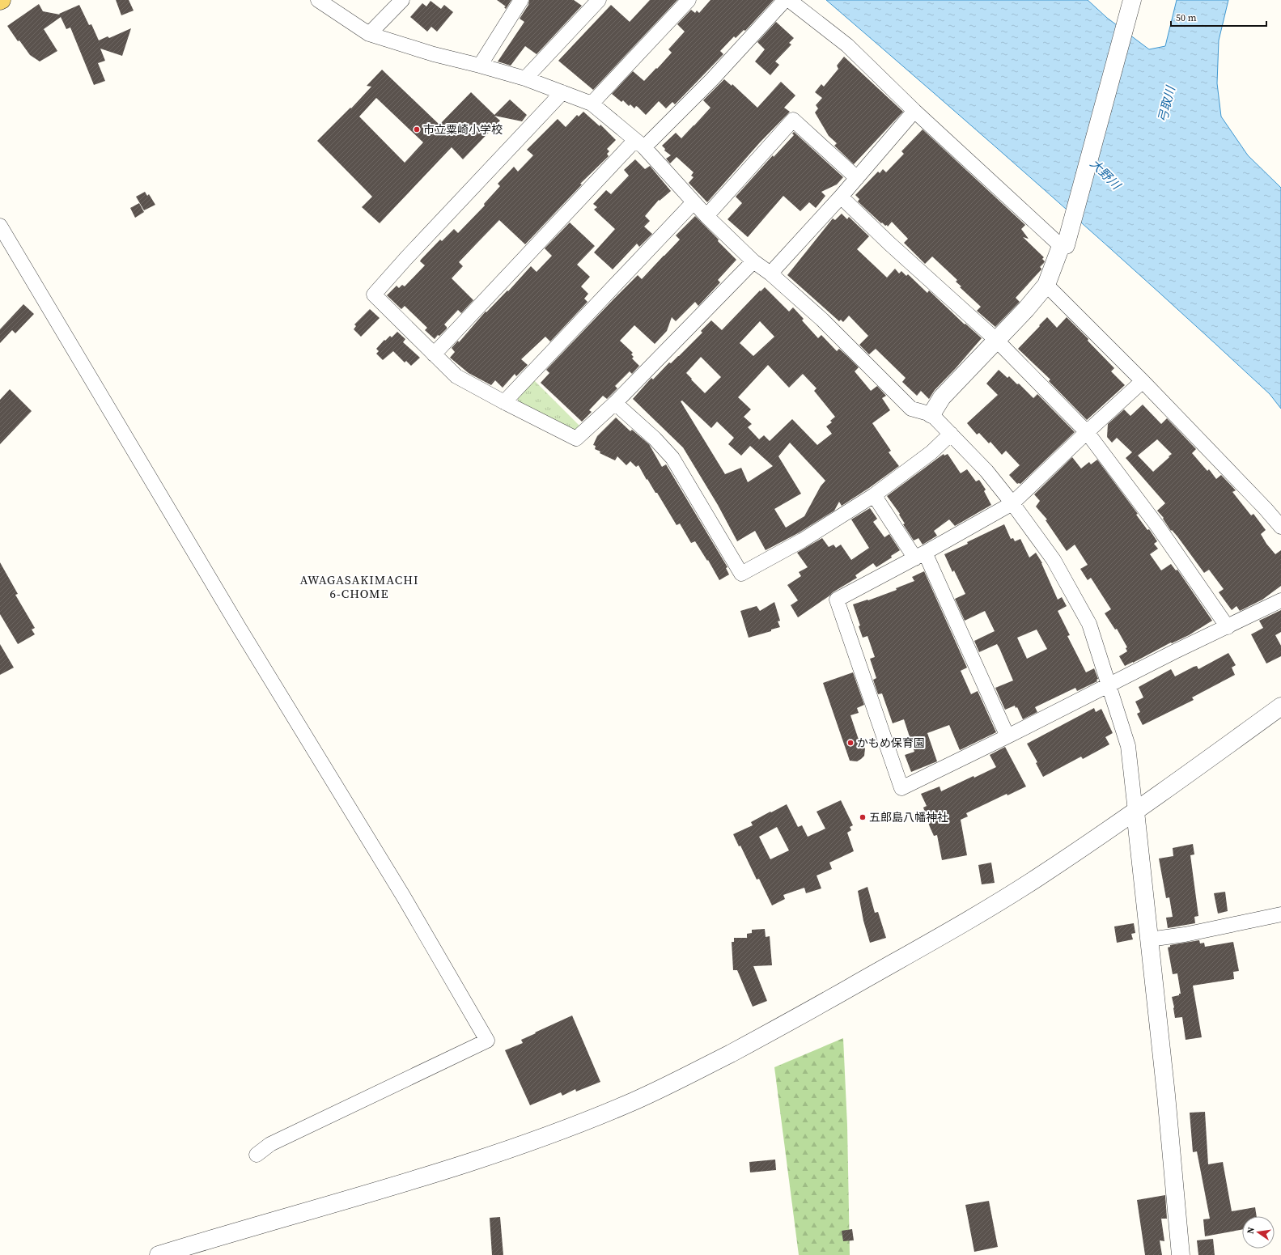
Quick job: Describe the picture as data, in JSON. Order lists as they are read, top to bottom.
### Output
{
  "districts": ["AWAGASAKIMACHI 6-CHOME"],
  "water": ["弓取川", "大野川"],
  "places": ["市立粟崎小学校", "かもめ保育園", "五郎島八幡神社"],
  "scale_bar": "50 m",
  "north": "left"
}
